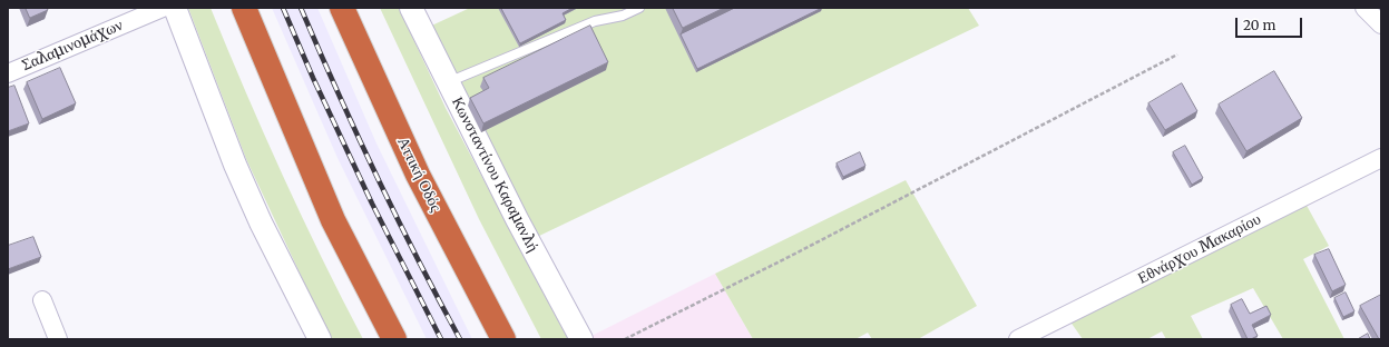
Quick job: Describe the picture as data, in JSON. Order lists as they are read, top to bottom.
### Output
{
  "streets": {
    "highway": ["Αττική Οδός"],
    "street": ["Σαλαμινομάχων", "Κωνσταντίνου Καραμανλή", "Εθνάρχου Μακαρίου"]
  },
  "scale_bar": "20 m"
}
